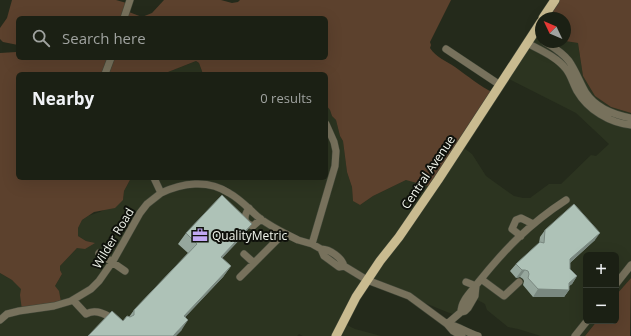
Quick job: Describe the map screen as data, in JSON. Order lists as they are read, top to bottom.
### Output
{
  "streets": {
    "main road": ["Central Avenue"],
    "lane": ["Wilder Road"]
  },
  "places": {
    "office": ["QualityMetric"]
  },
  "north": "top left",
  "page": {
    "search": "Search here",
    "heading": ["Nearby", "0 results"],
    "map_buttons": ["+", "−"]
  }
}
